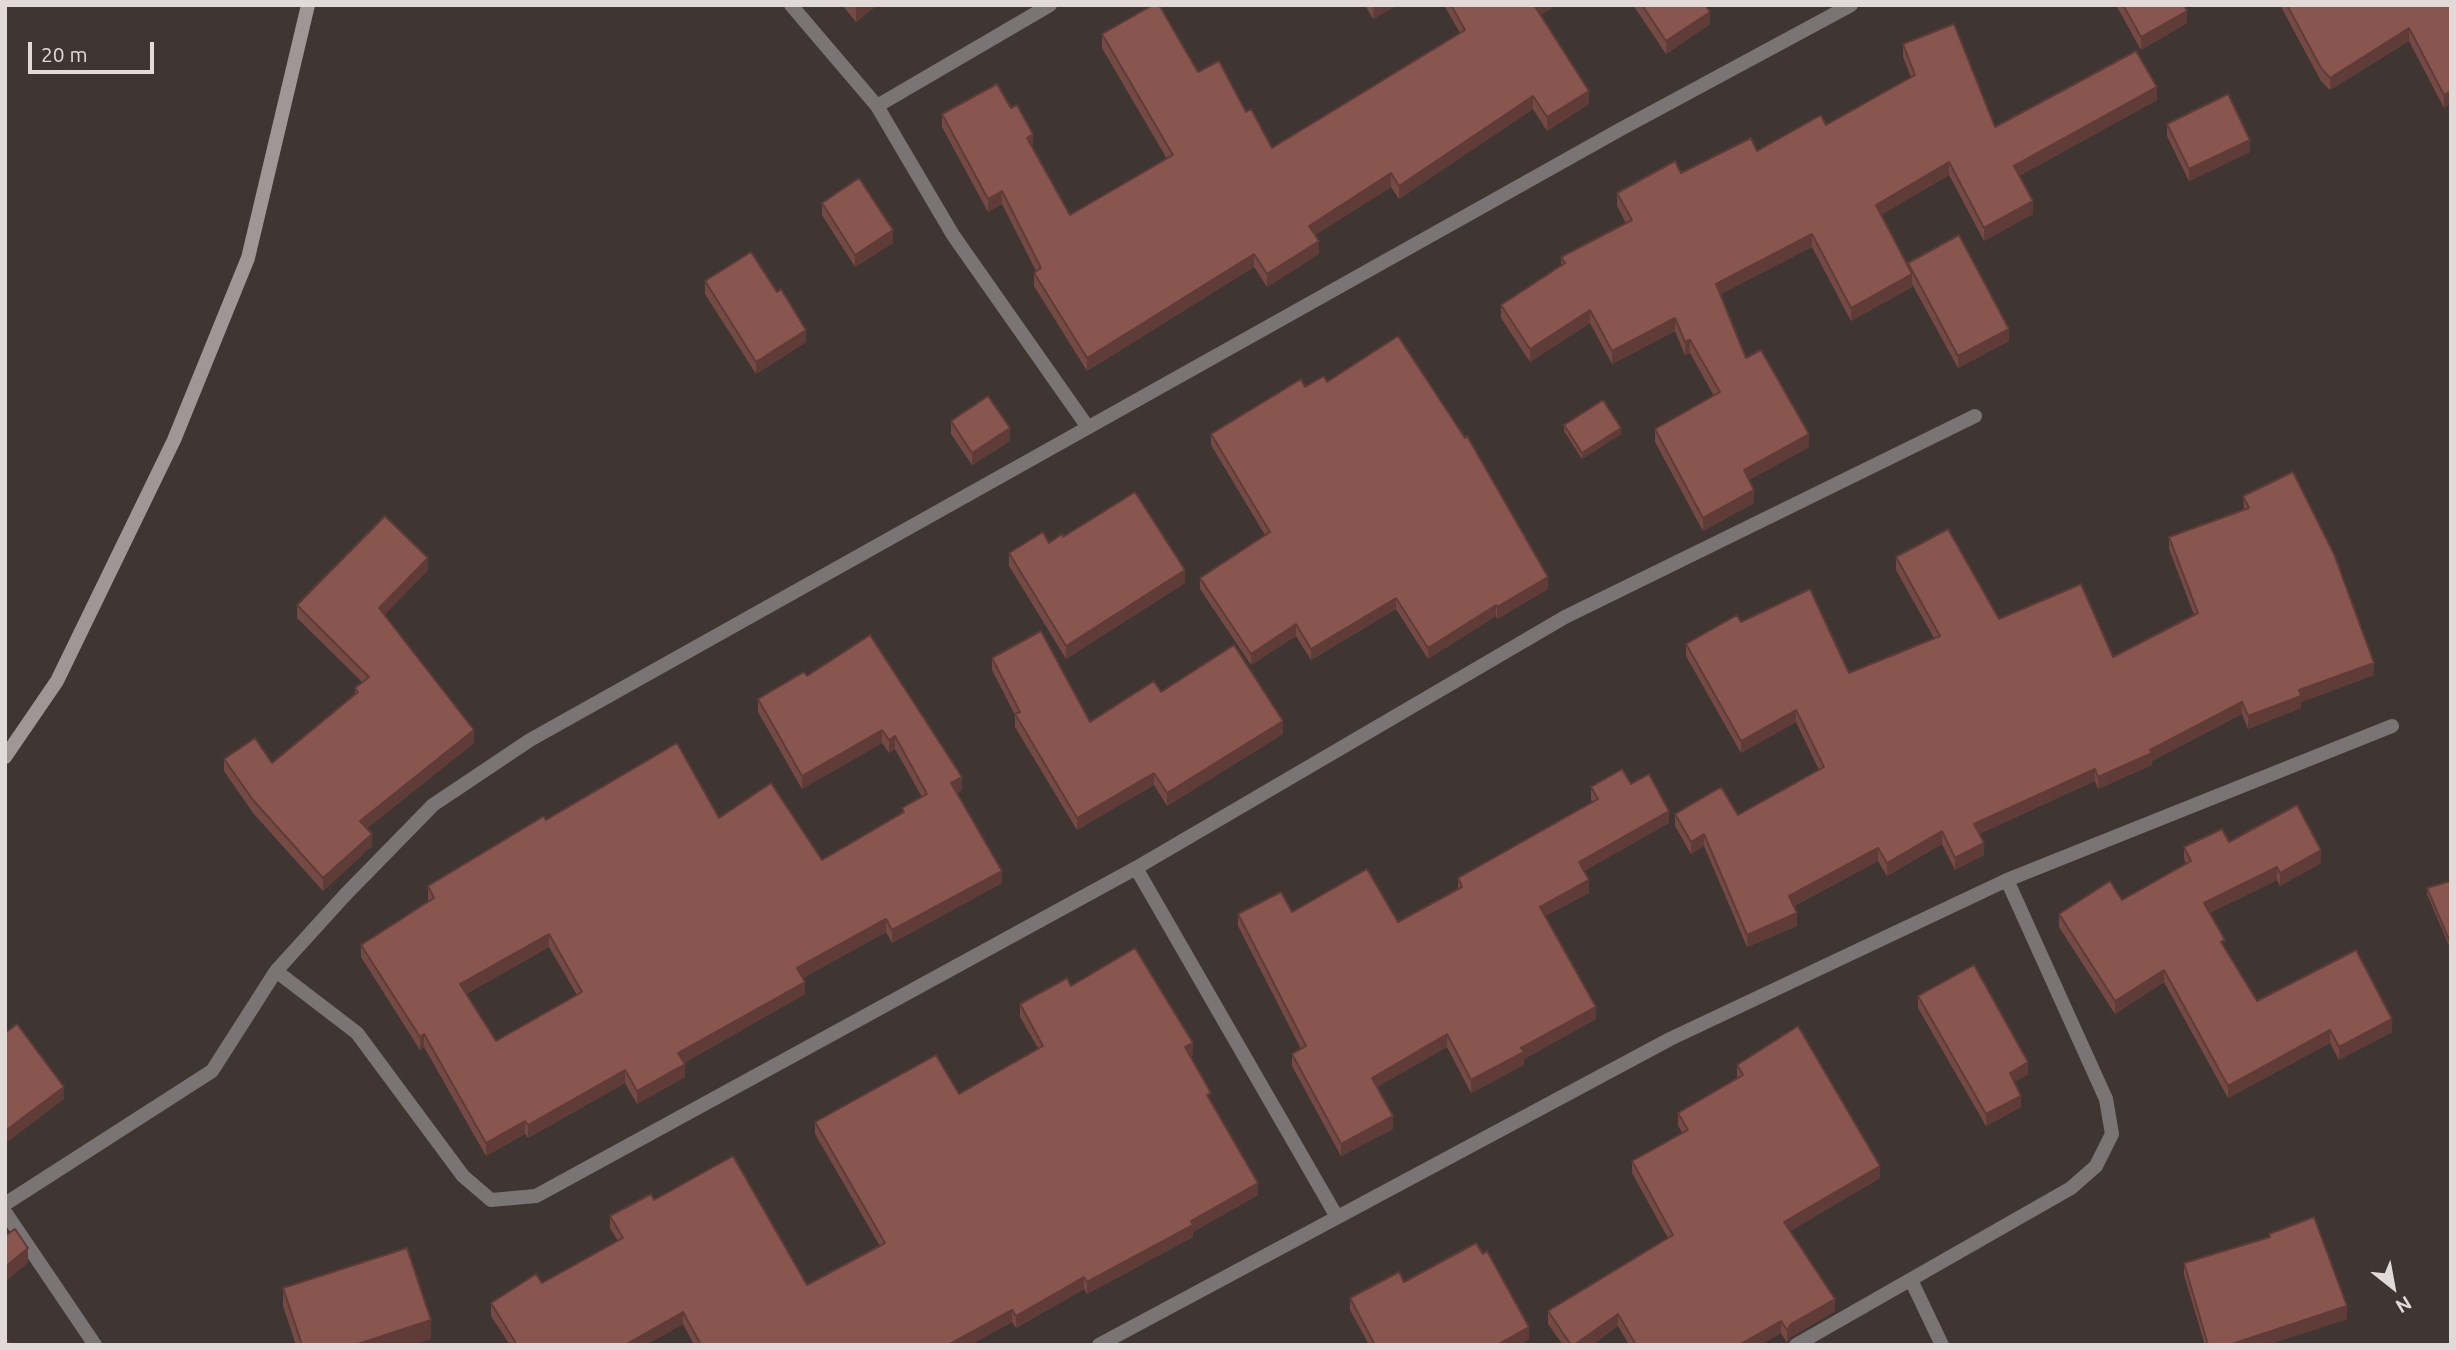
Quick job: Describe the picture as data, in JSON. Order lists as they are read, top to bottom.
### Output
{
  "scale_bar": "20 m",
  "north": "bottom right"
}
